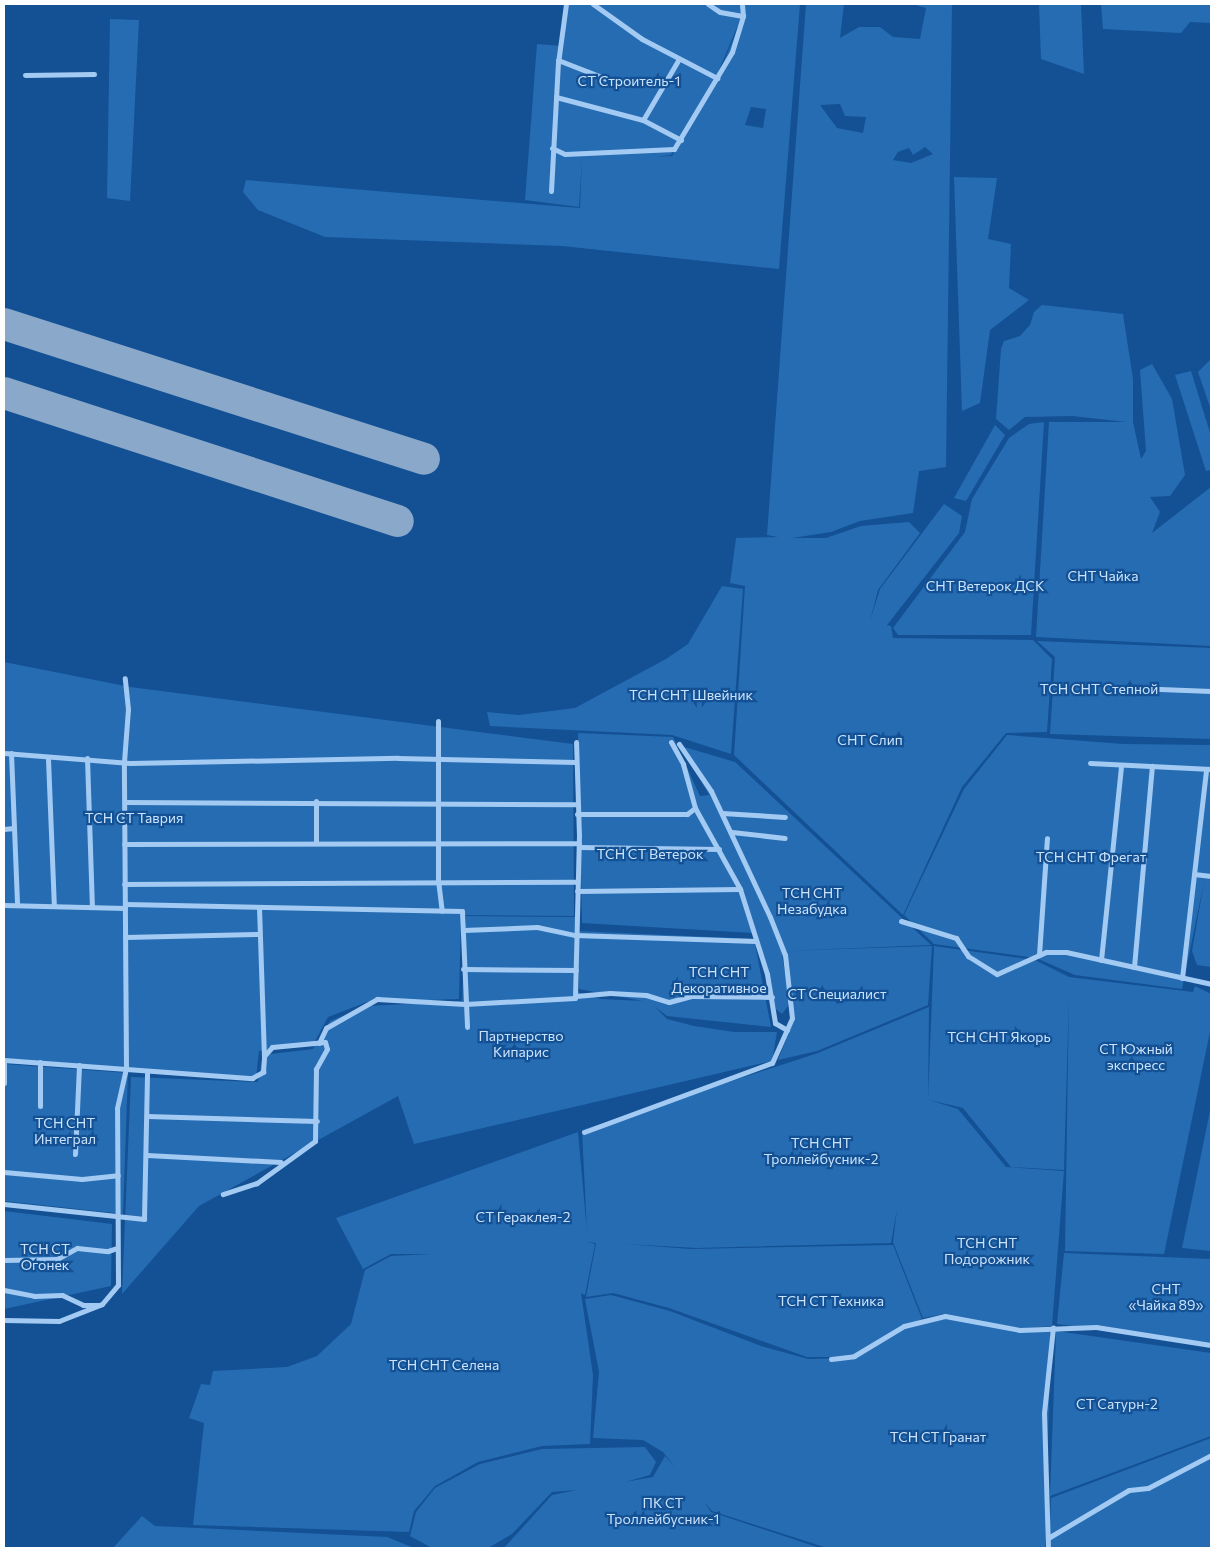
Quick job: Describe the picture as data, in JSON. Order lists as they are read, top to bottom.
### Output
{
  "parks": [
    "СТ Строитель-1",
    "СНТ Чайка",
    "СНТ Ветерок ДСК",
    "ТСН СНТ Степной",
    "ТСН СНТ Швейник",
    "СНТ Слип",
    "ТСН СТ Таврия",
    "ТСН СТ Ветерок",
    "ТСН СНТ Фрегат",
    "ТСН СНТ Незабудка",
    "ТСН СНТ Декоративное",
    "СТ Специалист",
    "Партнерство Кипарис",
    "ТСН СНТ Якорь",
    "СТ Южный экспресс",
    "ТСН СНТ Интеграл",
    "ТСН СНТ Троллейбусник-2",
    "СТ Гераклея-2",
    "ТСН СНТ Подорожник",
    "ТСН СТ Огонек",
    "СНТ «Чайка 89»",
    "ТСН СТ Техника",
    "ТСН СНТ Селена",
    "СТ Сатурн-2",
    "ТСН СТ Гранат",
    "ПК СТ Троллейбусник-1"
  ]
}
